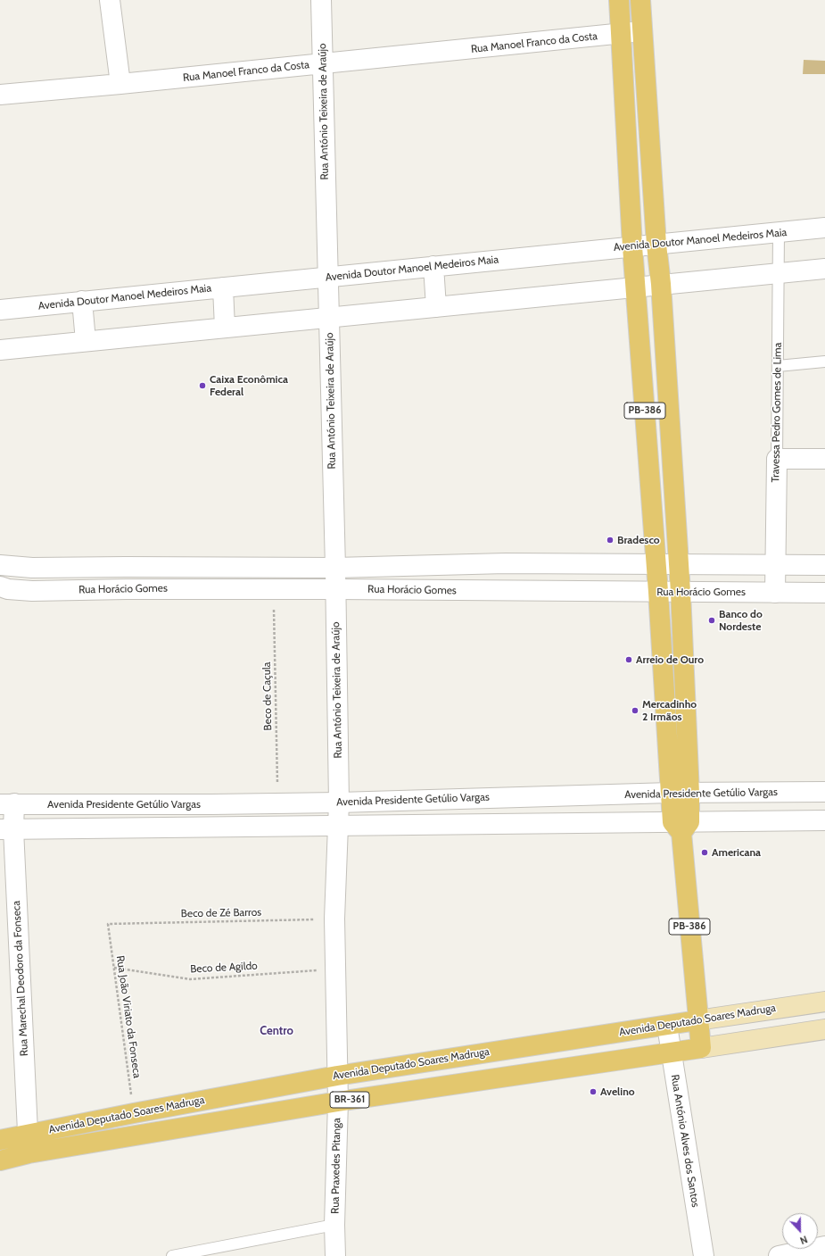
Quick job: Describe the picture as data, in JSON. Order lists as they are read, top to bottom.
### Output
{
  "streets": {
    "main road": ["PB-386", "Avenida Deputado Soares Madruga", "BR-361"],
    "street": [
      "Rua Manoel Franco da Costa",
      "Rua António Teixeira de Araújo",
      "Avenida Doutor Manoel Medeiros Maia",
      "Travessa Pedro Gomes de Lima",
      "Rua Horácio Gomes",
      "Avenida Presidente Getúlio Vargas",
      "Rua Marechal Deodoro da Fonseca",
      "Rua António Alves dos Santos",
      "Rua Praxedes Pitanga"
    ],
    "path": [
      "Beco de Caçula",
      "Beco de Zé Barros",
      "Beco de Agildo",
      "Rua João Viriato da Fonseca"
    ]
  },
  "crossings": [
    ["Rua Manoel Franco da Costa", "Rua António Teixeira de Araújo"],
    ["Rua Manoel Franco da Costa", "PB-386"],
    ["Rua António Teixeira de Araújo", "Avenida Doutor Manoel Medeiros Maia"],
    ["Rua António Teixeira de Araújo", "Rua Horácio Gomes"],
    ["Rua António Teixeira de Araújo", "Avenida Presidente Getúlio Vargas"],
    ["Rua António Teixeira de Araújo", "Beco de Zé Barros"],
    ["Rua António Teixeira de Araújo", "Rua Praxedes Pitanga"],
    ["Avenida Doutor Manoel Medeiros Maia", "PB-386"],
    ["Avenida Doutor Manoel Medeiros Maia", "Travessa Pedro Gomes de Lima"],
    ["PB-386", "Rua Horácio Gomes"],
    ["PB-386", "Avenida Presidente Getúlio Vargas"],
    ["PB-386", "Avenida Deputado Soares Madruga"],
    ["Travessa Pedro Gomes de Lima", "Rua Horácio Gomes"],
    ["Rua Horácio Gomes", "Beco de Caçula"],
    ["Beco de Caçula", "Avenida Presidente Getúlio Vargas"],
    ["Avenida Presidente Getúlio Vargas", "Rua Marechal Deodoro da Fonseca"],
    ["Beco de Zé Barros", "Rua João Viriato da Fonseca"],
    ["Beco de Zé Barros", "Rua Praxedes Pitanga"],
    ["Beco de Agildo", "Rua João Viriato da Fonseca"],
    ["Beco de Agildo", "Rua Praxedes Pitanga"],
    ["Rua Marechal Deodoro da Fonseca", "Avenida Deputado Soares Madruga"],
    ["Rua João Viriato da Fonseca", "Avenida Deputado Soares Madruga"],
    ["Avenida Deputado Soares Madruga", "Rua António Alves dos Santos"],
    ["Avenida Deputado Soares Madruga", "Rua Praxedes Pitanga"]
  ],
  "districts": ["Centro"],
  "places": [
    "Caixa Econômica Federal",
    "Bradesco",
    "Banco do Nordeste",
    "Arreio de Ouro",
    "Mercadinho 2 Irmãos",
    "Americana",
    "Avelino"
  ],
  "north": "bottom"
}
